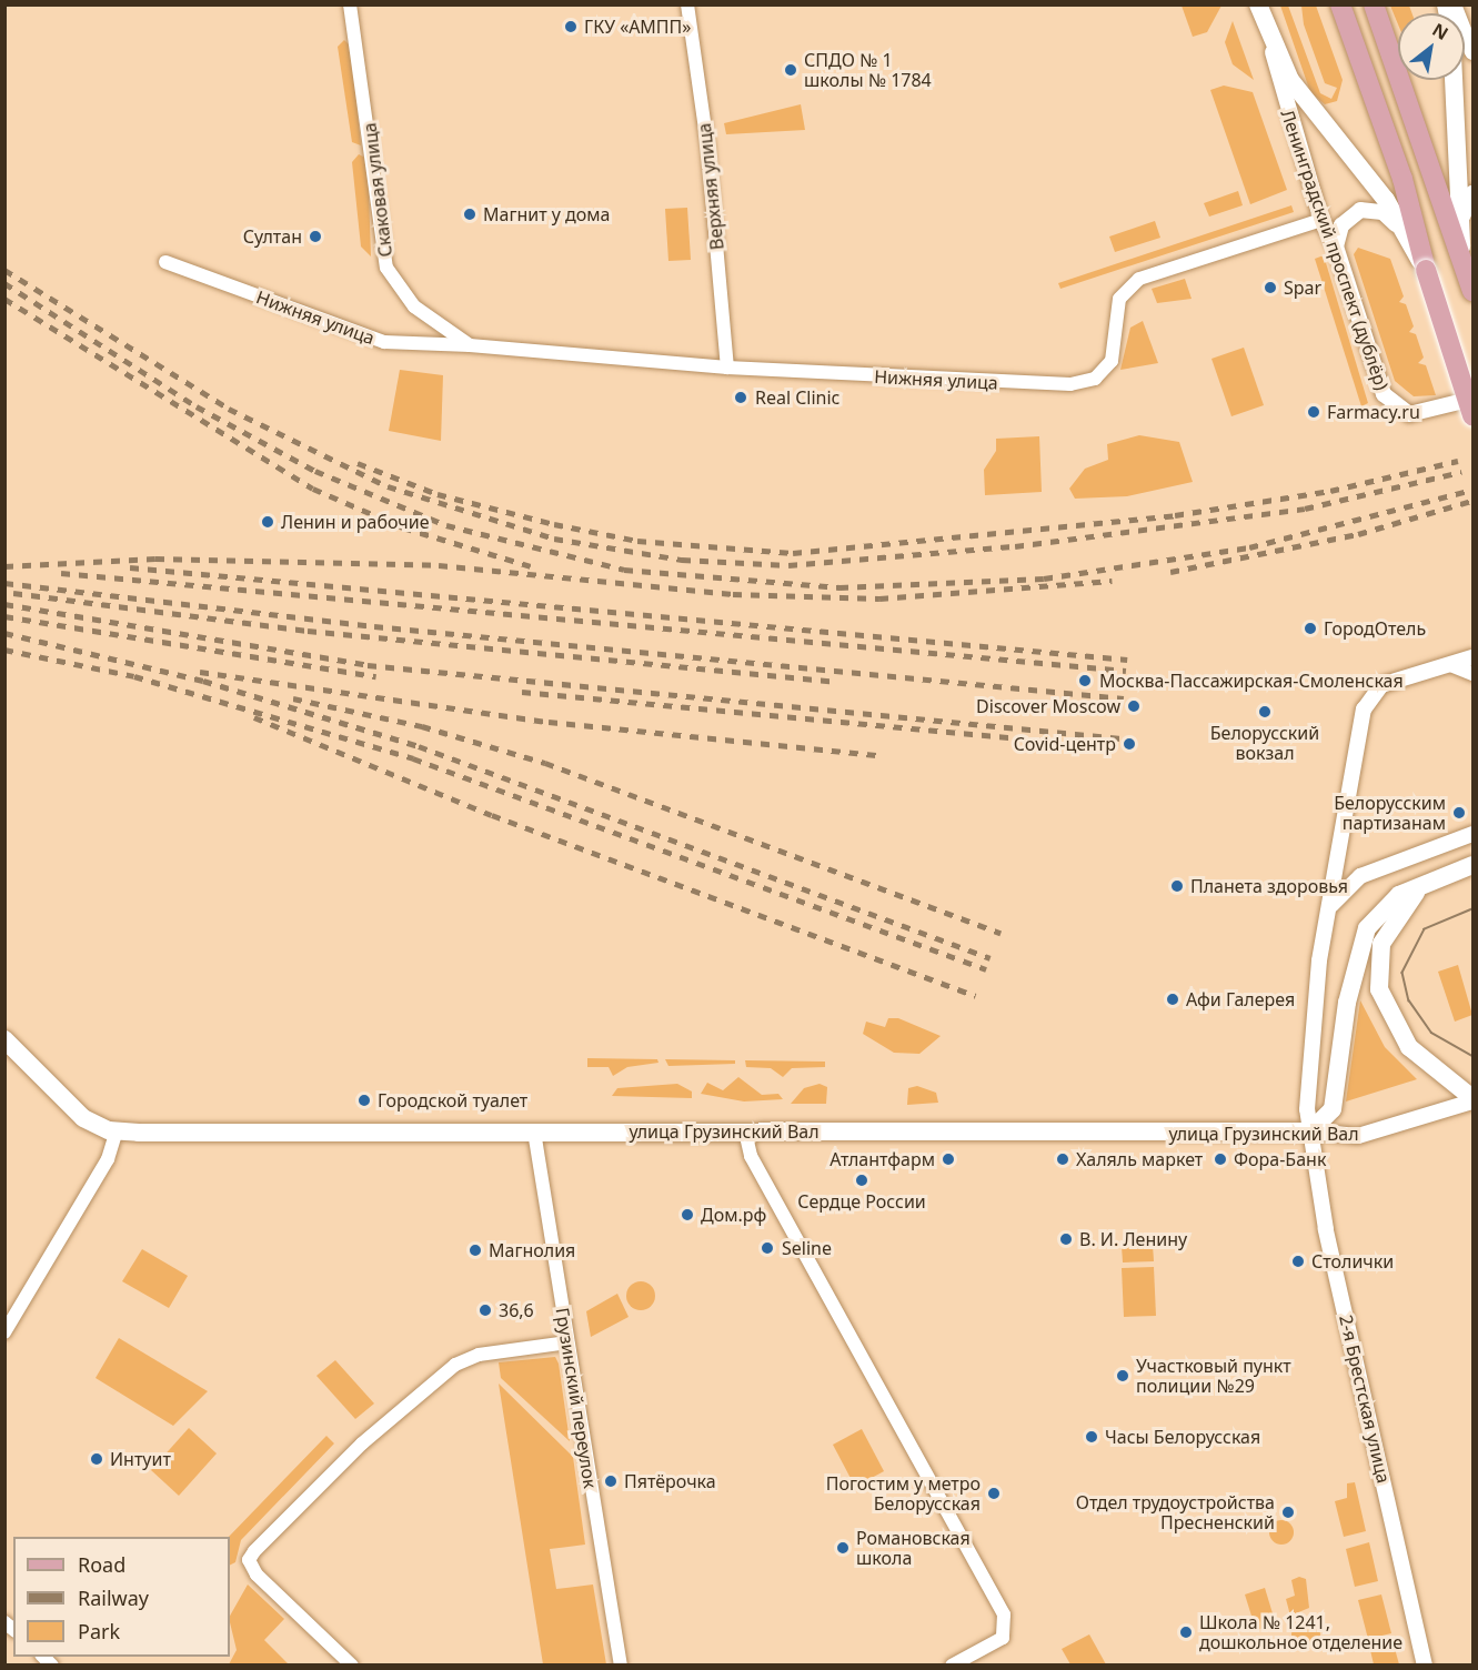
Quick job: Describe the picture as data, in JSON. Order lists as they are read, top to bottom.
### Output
{
  "streets": {
    "main road": ["Ленинградский проспект (дублёр)", "улица Грузинский Вал"],
    "street": [
      "Верхняя улица",
      "Скаковая улица",
      "Нижняя улица",
      "Грузинский переулок",
      "2-я Брестская улица"
    ]
  },
  "crossings": [
    ["Верхняя улица", "Нижняя улица"],
    ["Скаковая улица", "Нижняя улица"],
    ["Ленинградский проспект (дублёр)", "Нижняя улица"],
    ["улица Грузинский Вал", "Грузинский переулок"],
    ["улица Грузинский Вал", "2-я Брестская улица"]
  ],
  "places": [
    "ГКУ «АМПП»",
    "СПДО № 1 школы № 1784",
    "Магнит у дома",
    "Султан",
    "Spar",
    "Real Clinic",
    "Farmacy.ru",
    "Ленин и рабочие",
    "ГородОтель",
    "Москва-Пассажирская-Смоленская",
    "Discover Moscow",
    "Белорусский вокзал",
    "Covid-центр",
    "Белорусским партизанам",
    "Планета здоровья",
    "Афи Галерея",
    "Городской туалет",
    "Атлантфарм",
    "Халяль маркет",
    "Фора-Банк",
    "Сердце России",
    "Дом.рф",
    "В. И. Ленину",
    "Seline",
    "Магнолия",
    "Столички",
    "36,6",
    "Участковый пункт полиции №29",
    "Часы Белорусская",
    "Интуит",
    "Пятёрочка",
    "Погостим у метро Белорусская",
    "Отдел трудоустройства Пресненский",
    "Романовская школа",
    "Школа № 1241, дошкольное отделение"
  ],
  "legend": ["Road", "Railway", "Park"],
  "north": "top right"
}
